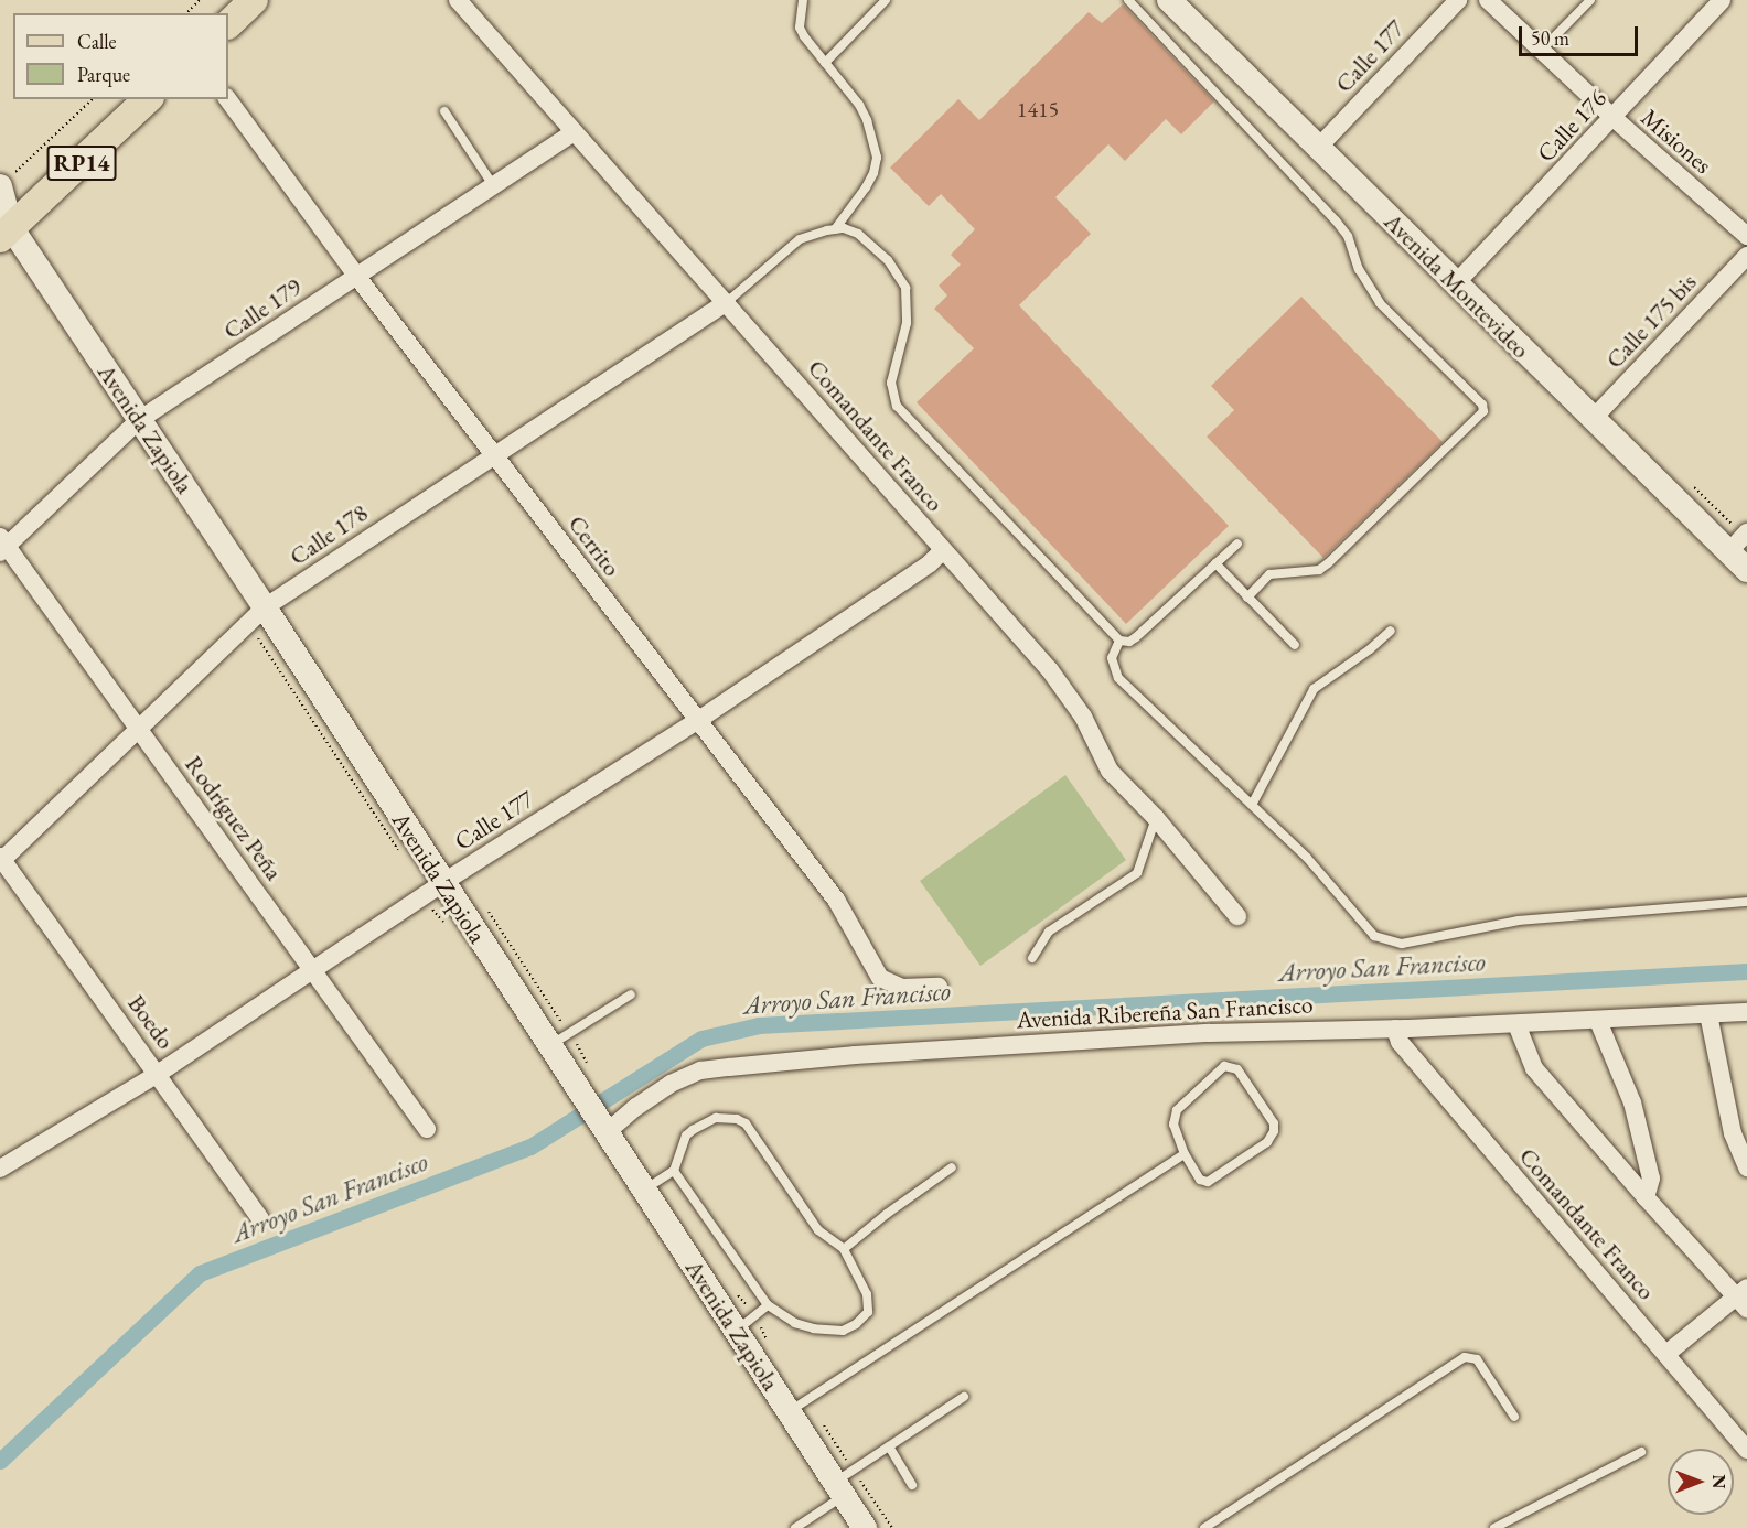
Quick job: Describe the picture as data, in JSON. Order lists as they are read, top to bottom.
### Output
{
  "streets": {
    "main road": ["RP14", "Avenida Montevideo", "Avenida Zapiola"],
    "street": [
      "Calle 177",
      "Calle 176",
      "Misiones",
      "Calle 179",
      "Calle 175 bis",
      "Comandante Franco",
      "Calle 178",
      "Cerrito",
      "Rodríguez Peña",
      "Avenida Ribereña San Francisco",
      "Boedo"
    ]
  },
  "crossings": [
    ["Calle 177", "Avenida Montevideo"],
    ["Calle 177", "Avenida Zapiola"],
    ["Calle 177", "Comandante Franco"],
    ["Calle 177", "Cerrito"],
    ["Calle 177", "Rodríguez Peña"],
    ["Calle 177", "Boedo"],
    ["Calle 176", "Misiones"],
    ["Calle 176", "Avenida Montevideo"],
    ["RP14", "Avenida Zapiola"],
    ["Avenida Montevideo", "Calle 175 bis"],
    ["Calle 179", "Avenida Zapiola"],
    ["Calle 179", "Comandante Franco"],
    ["Calle 179", "Cerrito"],
    ["Calle 179", "Rodríguez Peña"],
    ["Avenida Zapiola", "Calle 178"],
    ["Avenida Zapiola", "Avenida Ribereña San Francisco"],
    ["Comandante Franco", "Calle 178"],
    ["Comandante Franco", "Avenida Ribereña San Francisco"],
    ["Calle 178", "Cerrito"],
    ["Calle 178", "Rodríguez Peña"],
    ["Calle 178", "Boedo"]
  ],
  "water": ["Arroyo San Francisco"],
  "house_numbers": ["1415"],
  "legend": ["Calle", "Parque"],
  "scale_bar": "50 m",
  "north": "right"
}
